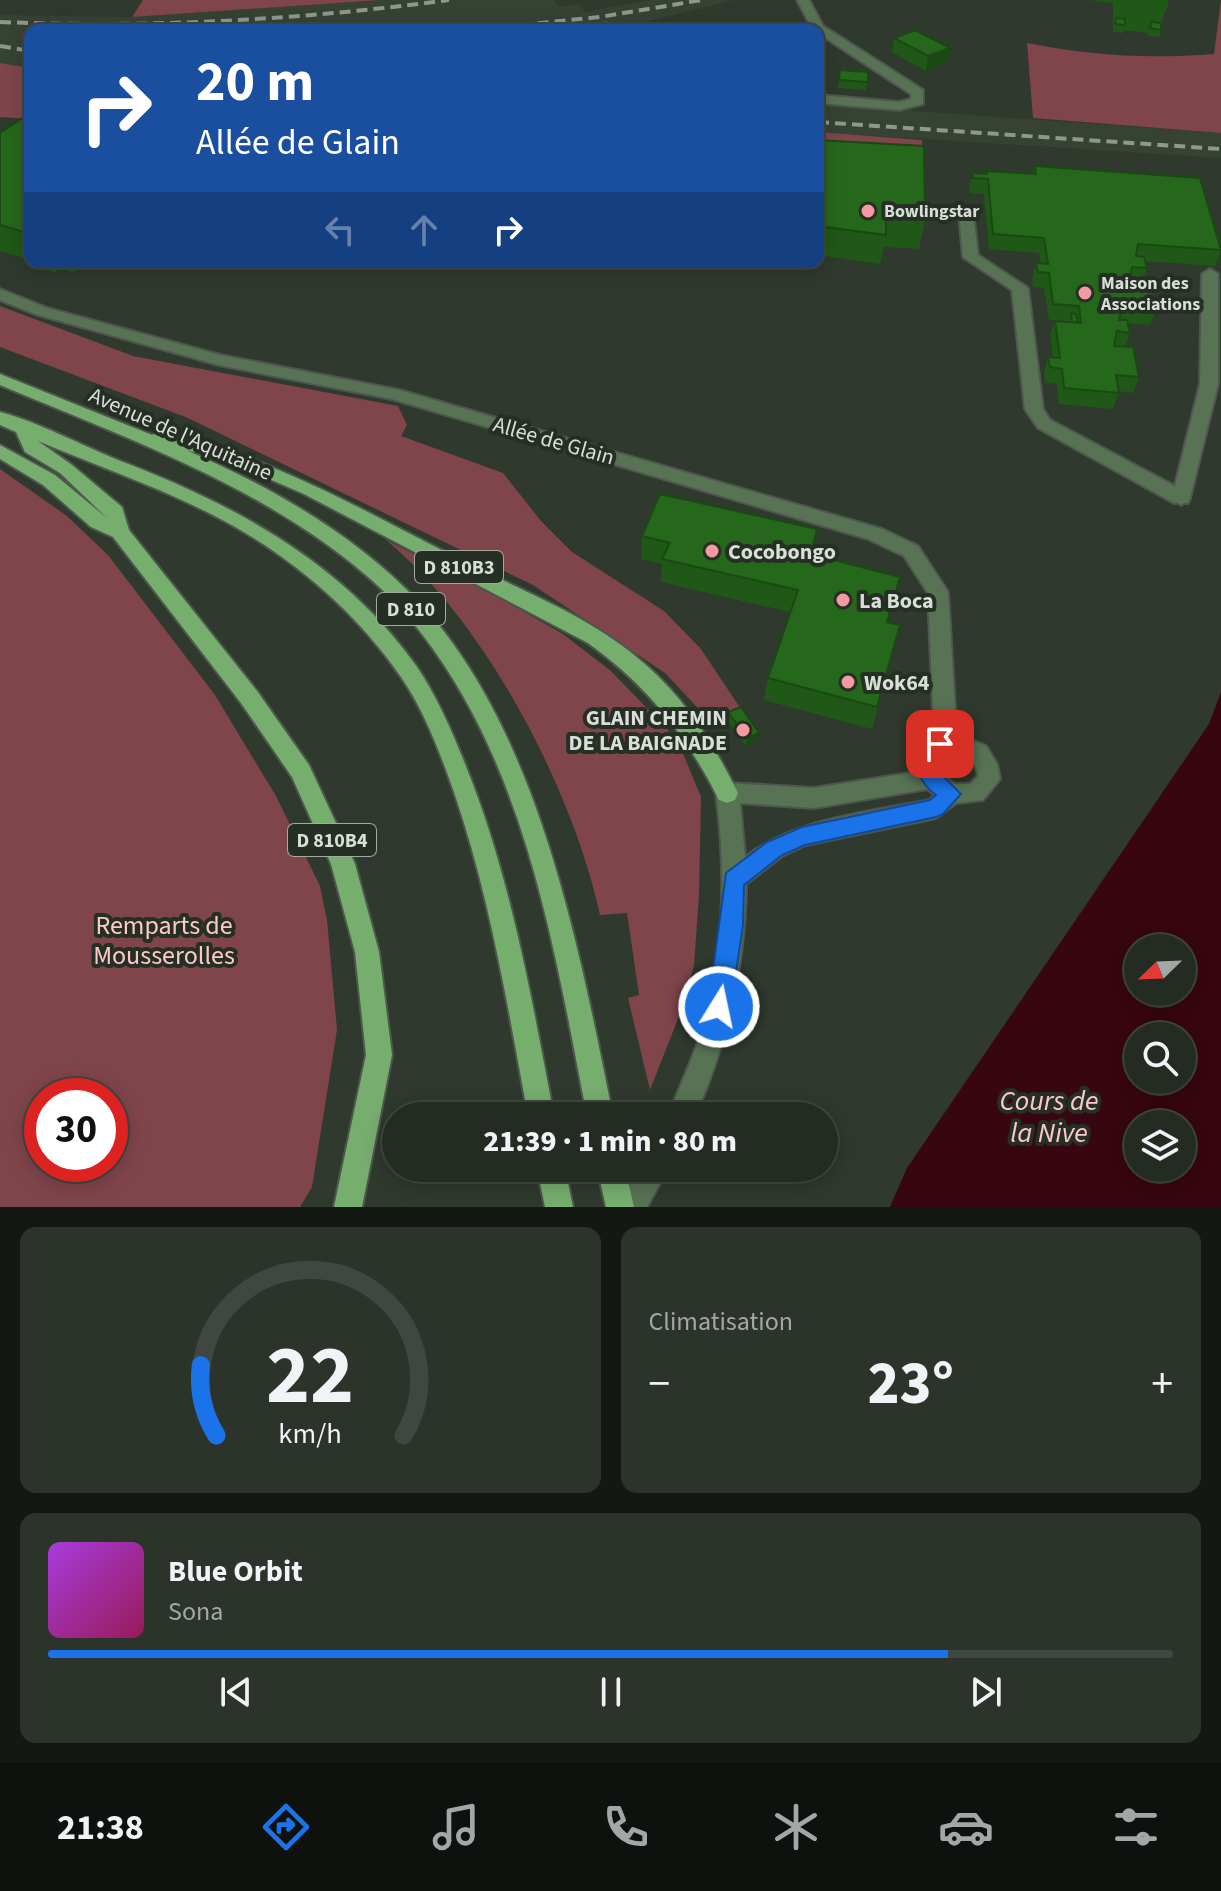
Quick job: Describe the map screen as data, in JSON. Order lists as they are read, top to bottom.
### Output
{
  "streets": {
    "main road": [
      "Avenue de l'Aquitaine",
      "D 810B3",
      "D 810",
      "D 810B4"
    ],
    "street": ["Allée de Glain"]
  },
  "crossings": [
    ["Avenue de l'Aquitaine", "D 810B3"],
    ["D 810", "D 810B4"]
  ],
  "water": ["Cours de la Nive"],
  "parks": ["Remparts de Mousserolles"],
  "places": [
    "Bowlingstar",
    "Maison des Associations",
    "Cocobongo",
    "La Boca",
    "Wok64",
    "GLAIN CHEMIN DE LA BAIGNADE"
  ],
  "north": "bottom left",
  "page": {
    "turn": ["20 m", "Allée de Glain"],
    "limit": "30",
    "trip": "21:39 · 1 min · 80 m",
    "tile": "Climatisation",
    "heat": ["−", "23°", "+"],
    "song": ["Blue Orbit", "Sona"],
    "tabs": "21:38",
    "gauge": ["22", "km/h"]
  }
}
